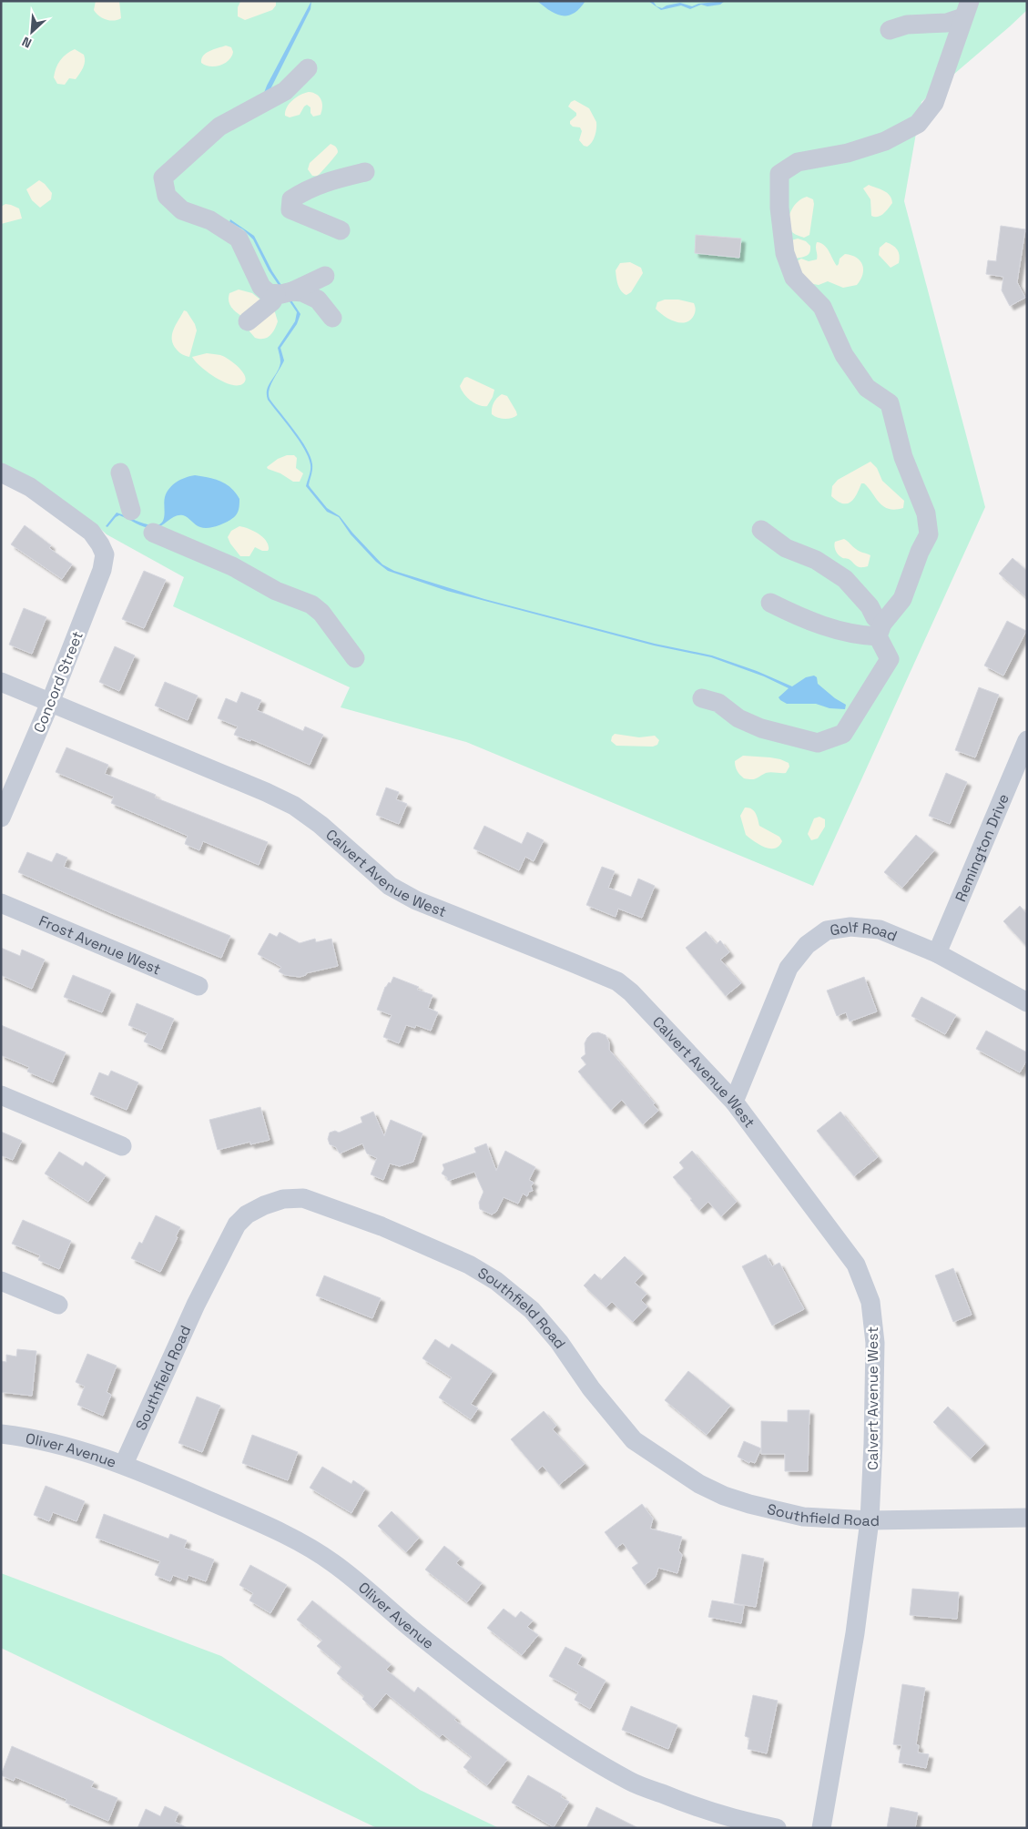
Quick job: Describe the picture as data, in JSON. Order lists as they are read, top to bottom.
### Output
{
  "streets": {
    "street": [
      "Concord Street",
      "Remington Drive",
      "Calvert Avenue West",
      "Golf Road",
      "Frost Avenue West",
      "Southfield Road",
      "Oliver Avenue"
    ]
  },
  "crossings": [
    ["Concord Street", "Calvert Avenue West"],
    ["Remington Drive", "Golf Road"],
    ["Calvert Avenue West", "Golf Road"],
    ["Calvert Avenue West", "Southfield Road"],
    ["Southfield Road", "Oliver Avenue"]
  ],
  "north": "bottom left"
}
